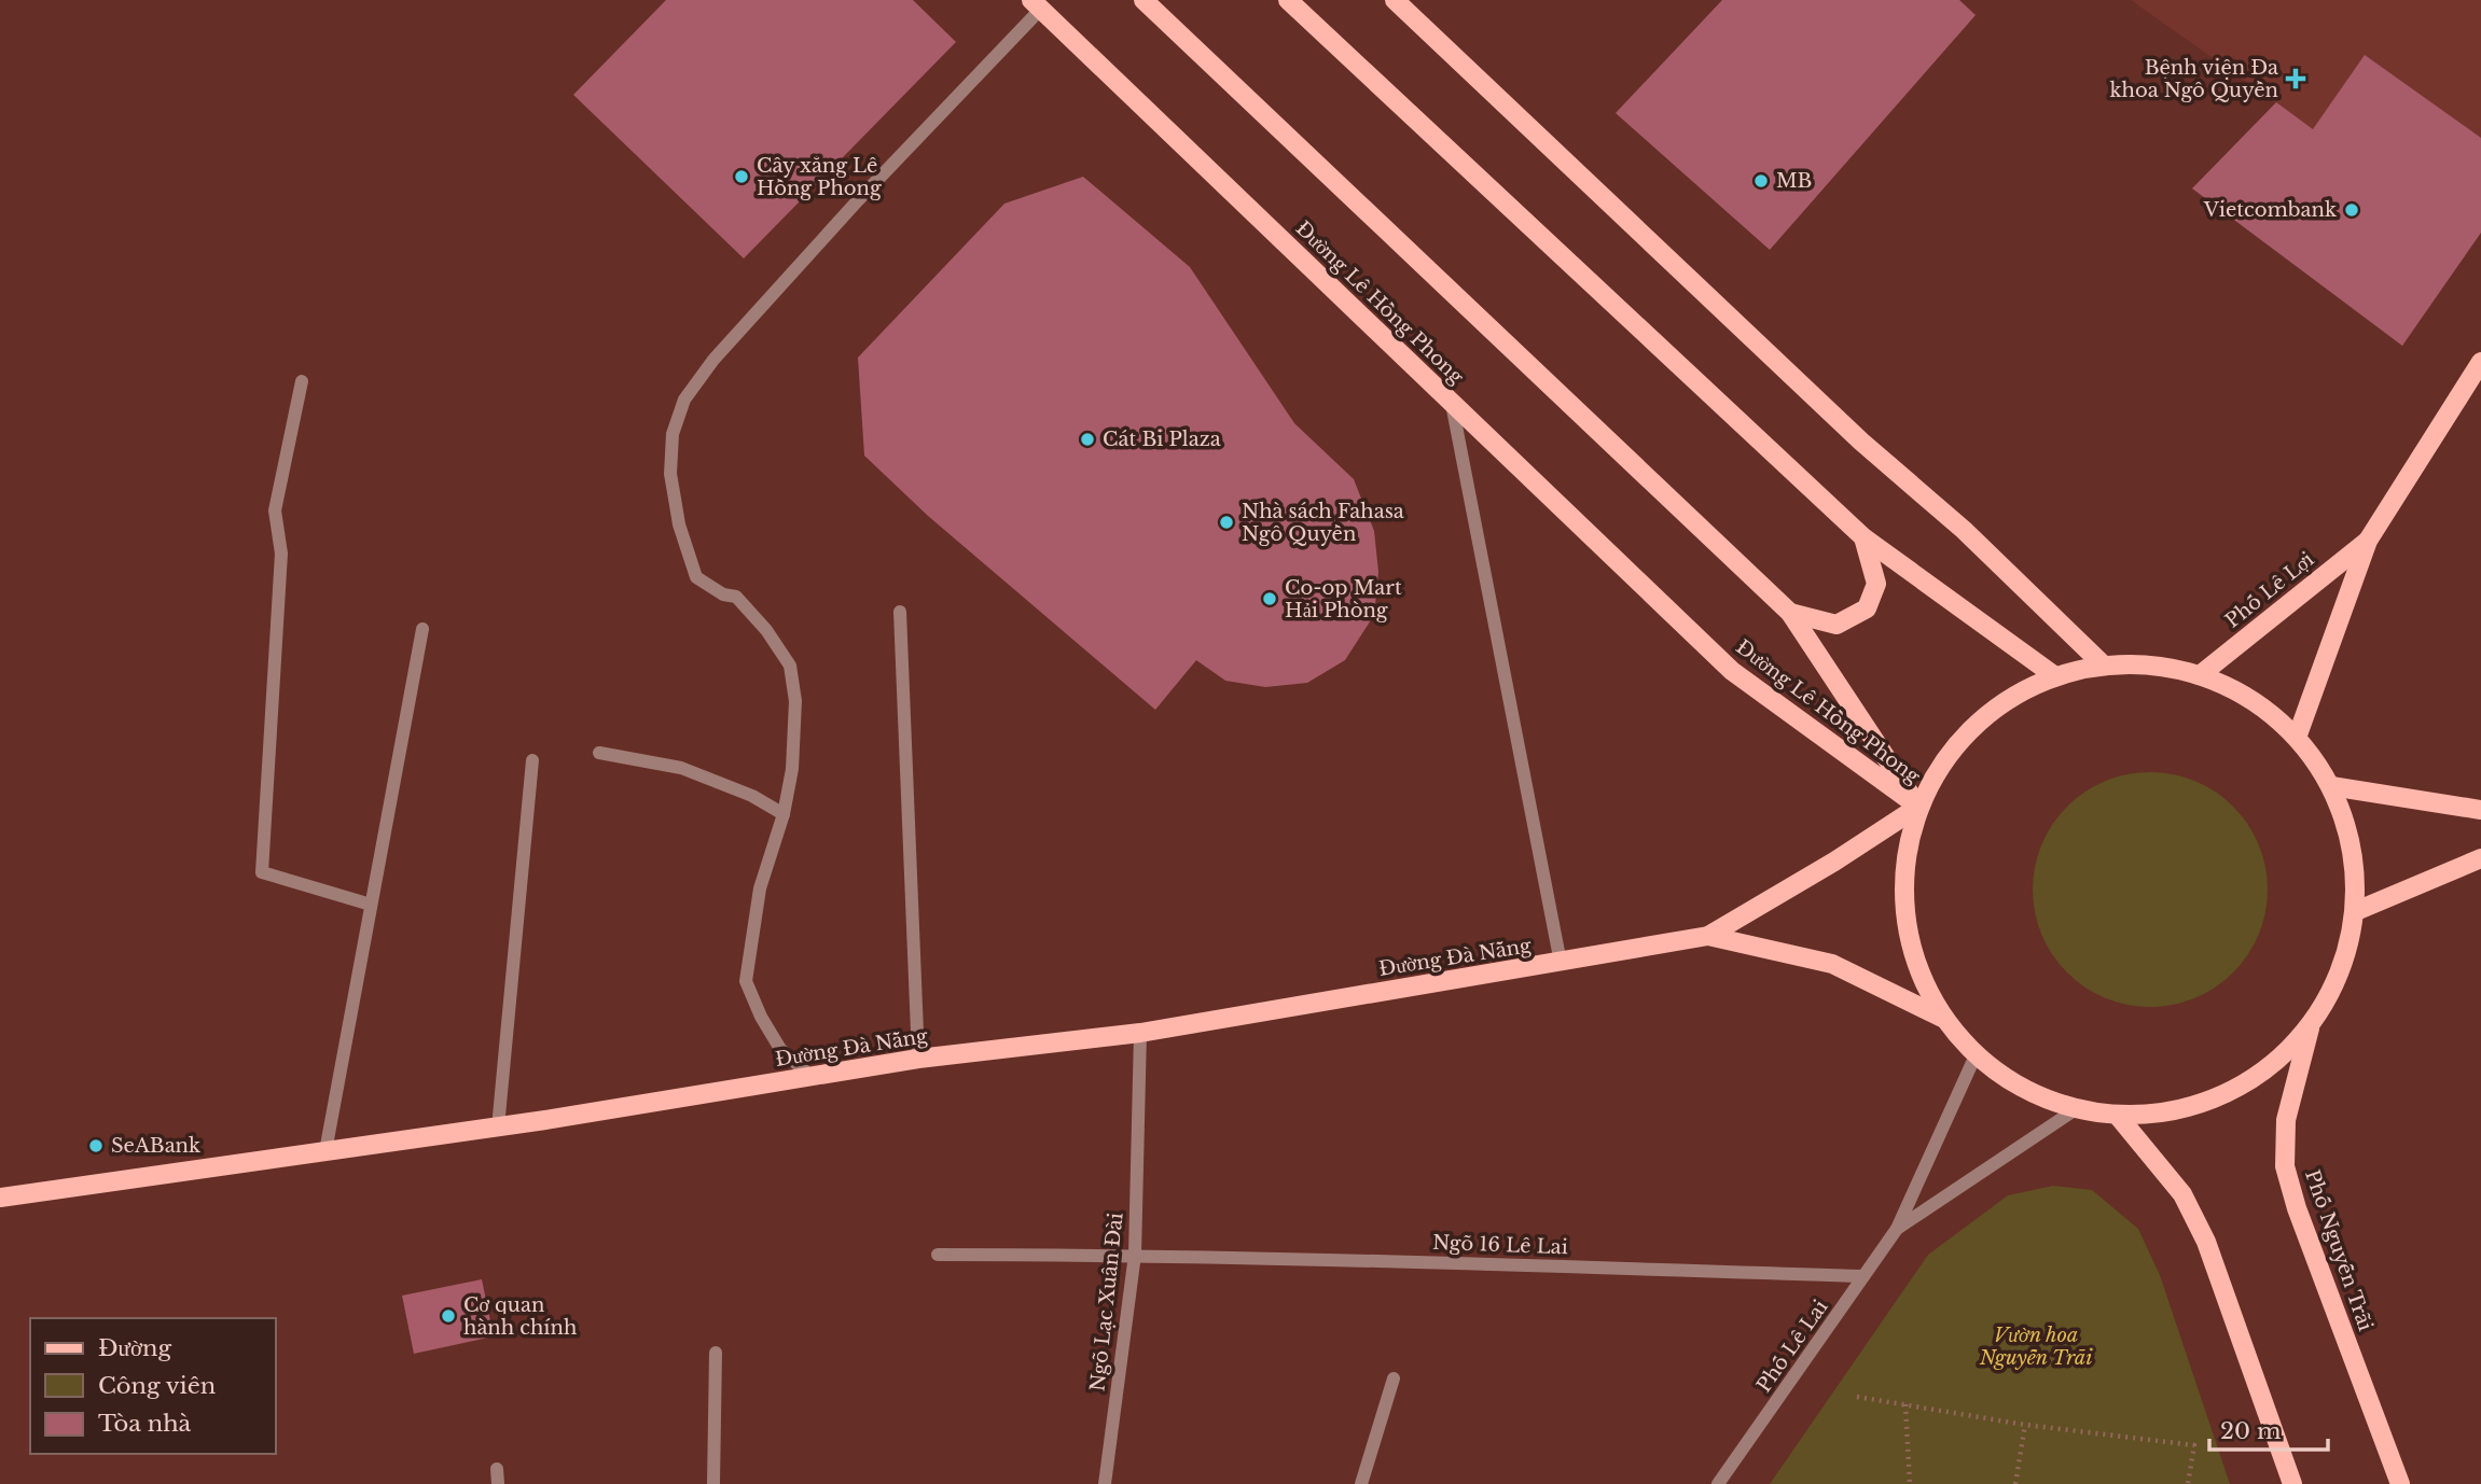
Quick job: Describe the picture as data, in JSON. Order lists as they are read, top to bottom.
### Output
{
  "streets": {
    "main road": [
      "Đường Lê Hồng Phong",
      "Phố Lê Lợi",
      "Đường Đà Nẵng",
      "Phố Nguyễn Trãi"
    ],
    "street": ["Ngõ 16 Lê Lai", "Ngõ Lạc Xuân Đài", "Phố Lê Lai"]
  },
  "crossings": [
    ["Đường Lê Hồng Phong", "Đường Đà Nẵng"],
    ["Đường Đà Nẵng", "Ngõ Lạc Xuân Đài"],
    ["Ngõ 16 Lê Lai", "Ngõ Lạc Xuân Đài"],
    ["Ngõ 16 Lê Lai", "Phố Lê Lai"]
  ],
  "parks": ["Vườn hoa Nguyễn Trãi"],
  "places": {
    "health": ["Bệnh viện Đa khoa Ngô Quyền"],
    "other": [
      "Cây xăng Lê Hồng Phong",
      "MB",
      "Vietcombank",
      "Cát Bi Plaza",
      "Nhà sách Fahasa Ngô Quyền",
      "Co-op Mart Hải Phòng",
      "SeABank",
      "Cơ quan hành chính"
    ]
  },
  "legend": ["Đường", "Công viên", "Tòa nhà"],
  "scale_bar": "20 m"
}
